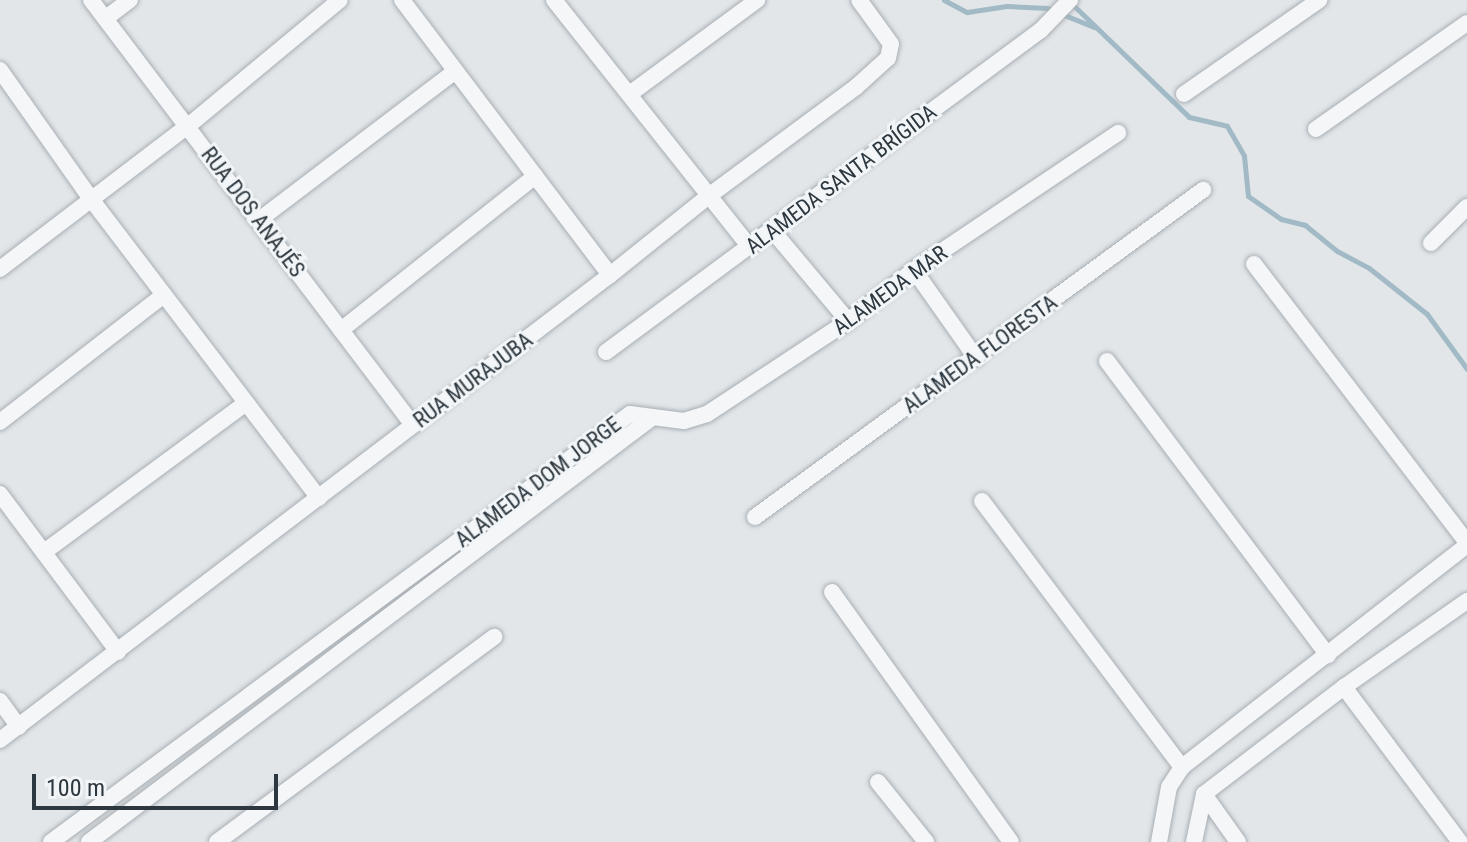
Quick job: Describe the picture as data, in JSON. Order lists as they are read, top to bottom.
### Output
{
  "streets": {
    "street": [
      "ALAMEDA SANTA BRÍGIDA",
      "RUA DOS ANAJÉS",
      "ALAMEDA MAR",
      "ALAMEDA FLORESTA",
      "RUA MURAJUBA",
      "ALAMEDA DOM JORGE"
    ]
  },
  "crossings": [
    ["RUA DOS ANAJÉS", "RUA MURAJUBA"],
    ["ALAMEDA MAR", "ALAMEDA DOM JORGE"]
  ],
  "scale_bar": "100 m"
}
